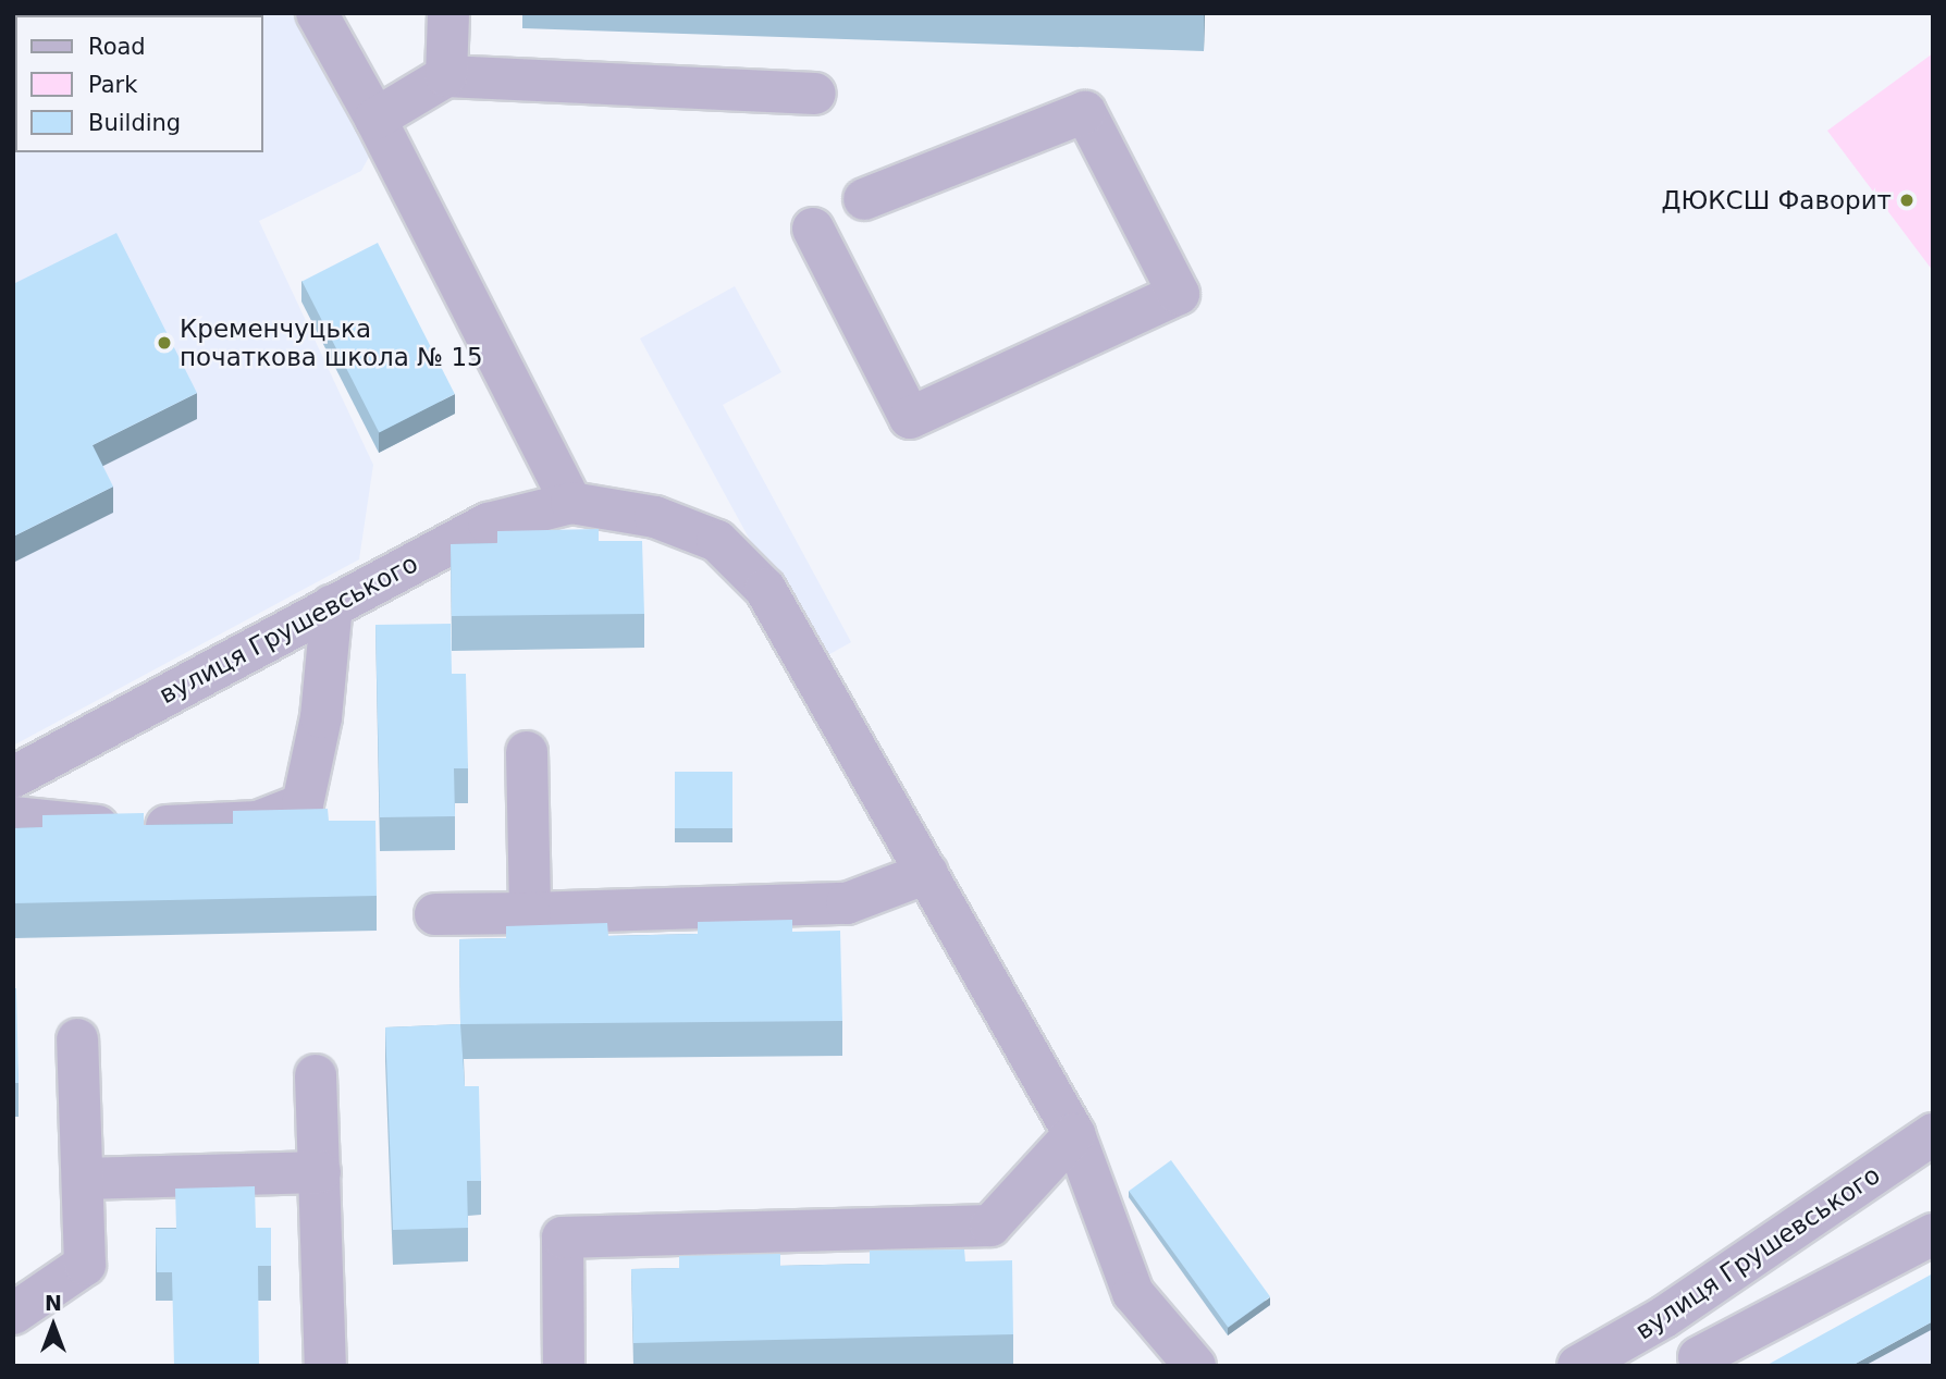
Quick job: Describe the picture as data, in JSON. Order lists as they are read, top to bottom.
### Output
{
  "streets": {
    "street": ["вулиця Грушевського"]
  },
  "places": ["ДЮКСШ Фаворит", "Кременчуцька початкова школа № 15"],
  "legend": ["Road", "Park", "Building"],
  "north": "top"
}
